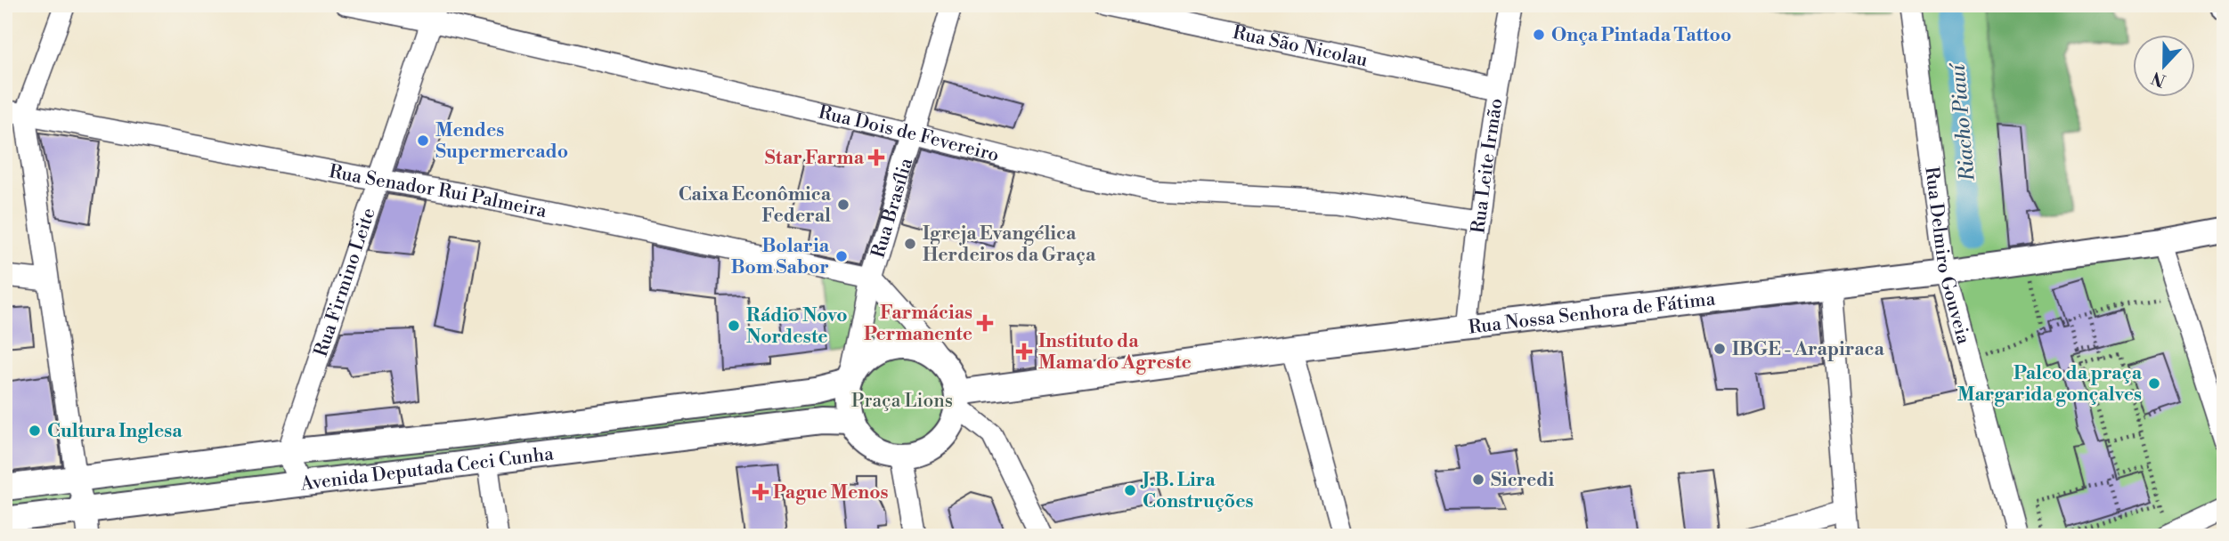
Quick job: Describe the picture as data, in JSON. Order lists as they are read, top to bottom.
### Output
{
  "streets": {
    "main road": ["Rua Nossa Senhora de Fátima", "Avenida Deputada Ceci Cunha"],
    "street": [
      "Rua São Nicolau",
      "Rua Dois de Fevereiro",
      "Rua Leite Irmão",
      "Rua Senador Rui Palmeira",
      "Rua Brasília",
      "Rua Delmiro Gouveia",
      "Rua Firmino Leite"
    ]
  },
  "crossings": [
    ["Rua São Nicolau", "Rua Leite Irmão"],
    ["Rua Dois de Fevereiro", "Rua Leite Irmão"],
    ["Rua Dois de Fevereiro", "Rua Brasília"],
    ["Rua Dois de Fevereiro", "Rua Firmino Leite"],
    ["Rua Leite Irmão", "Rua Nossa Senhora de Fátima"],
    ["Rua Senador Rui Palmeira", "Rua Brasília"],
    ["Rua Senador Rui Palmeira", "Rua Firmino Leite"],
    ["Rua Brasília", "Rua Nossa Senhora de Fátima"],
    ["Rua Brasília", "Avenida Deputada Ceci Cunha"],
    ["Rua Delmiro Gouveia", "Rua Nossa Senhora de Fátima"],
    ["Rua Firmino Leite", "Avenida Deputada Ceci Cunha"],
    ["Rua Nossa Senhora de Fátima", "Avenida Deputada Ceci Cunha"]
  ],
  "water": ["Riacho Piauí"],
  "parks": ["Praça Lions"],
  "places": {
    "other": [
      "Onça Pintada Tattoo",
      "Mendes Supermercado",
      "Caixa Econômica Federal",
      "Igreja Evangélica Herdeiros da Graça",
      "Bolaria Bom Sabor",
      "Rádio Novo Nordeste",
      "IBGE - Arapiraca",
      "Palco da praça Margarida gonçalves",
      "Cultura Inglesa",
      "Sicredi",
      "J.B. Lira Construções"
    ],
    "health": [
      "Star Farma",
      "Farmácias Permanente",
      "Instituto da Mama do Agreste",
      "Pague Menos"
    ]
  },
  "north": "bottom"
}
